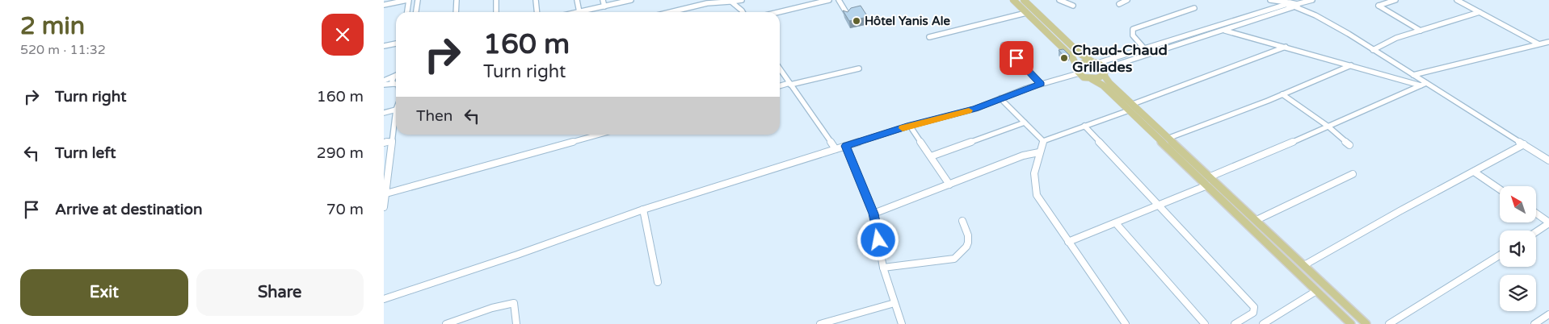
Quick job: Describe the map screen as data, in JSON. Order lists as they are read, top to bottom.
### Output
{
  "places": ["Hôtel Yanis Ale", "Chaud-Chaud Grillades"],
  "north": "top left",
  "page": {
    "heading": ["2 min", "520 m · 11:32"],
    "turn": ["160 m", "Turn right"],
    "list": [
      {
        "name": "Turn right",
        "value": "160 m"
      },
      {
        "name": "Turn left",
        "value": "290 m"
      },
      {
        "name": "Arrive at destination",
        "value": "70 m"
      }
    ],
    "then": "Then",
    "buttons": ["Exit", "Share"]
  }
}
